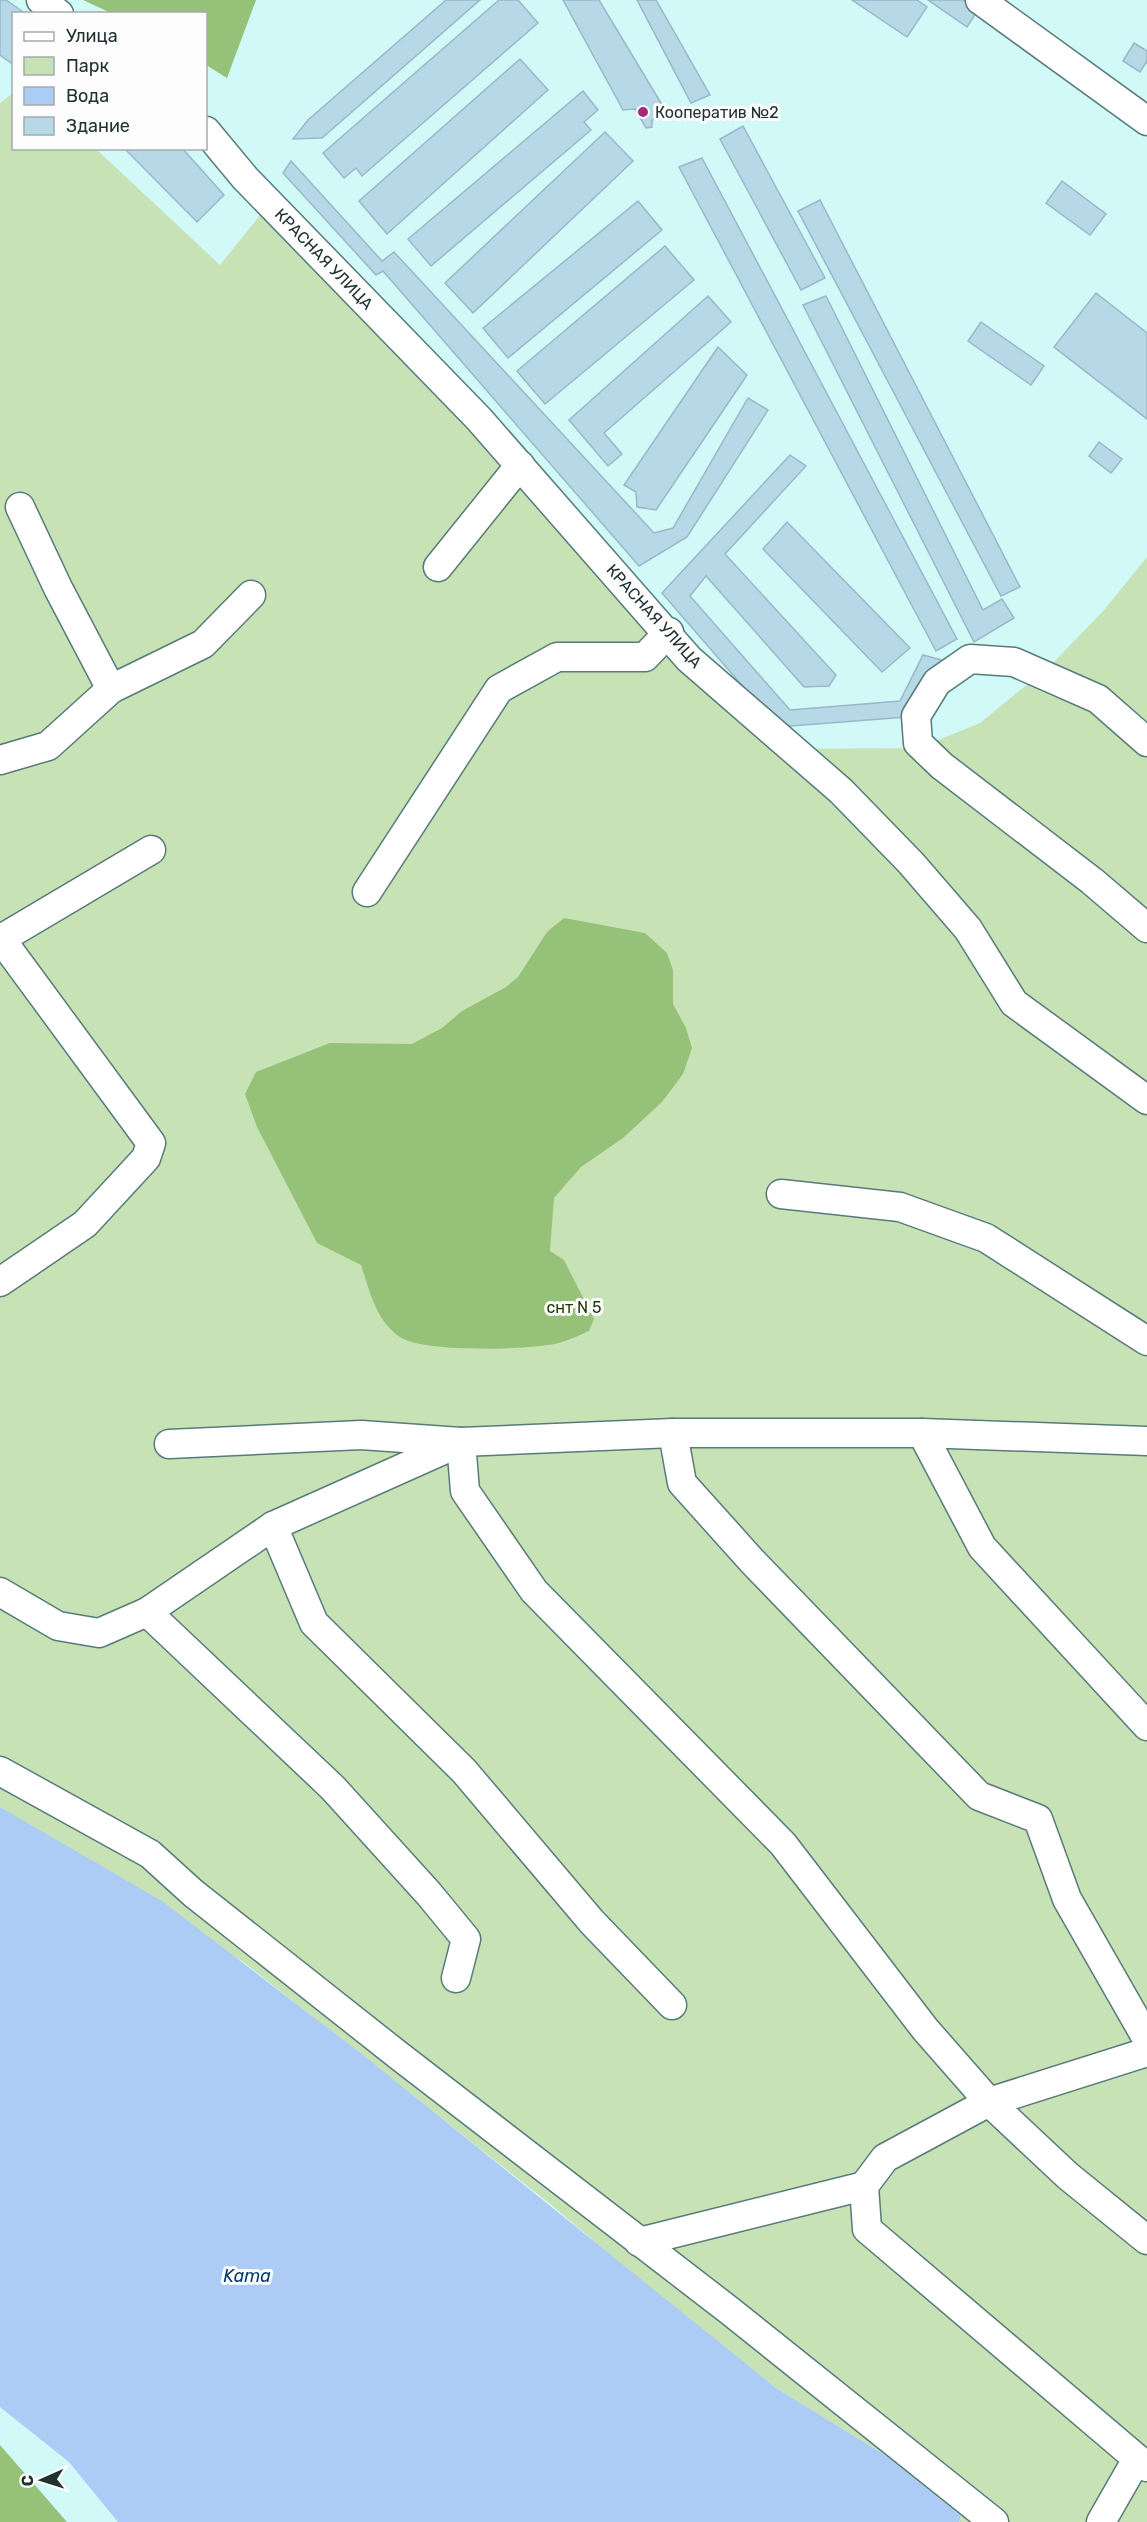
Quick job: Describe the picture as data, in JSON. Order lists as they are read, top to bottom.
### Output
{
  "streets": {
    "street": ["КРАСНАЯ УЛИЦА"]
  },
  "water": ["Kama"],
  "parks": ["снт N 5"],
  "places": ["Кооператив №2"],
  "legend": [
    "Улица",
    "Парк",
    "Вода",
    "Здание"
  ],
  "north": "left"
}
